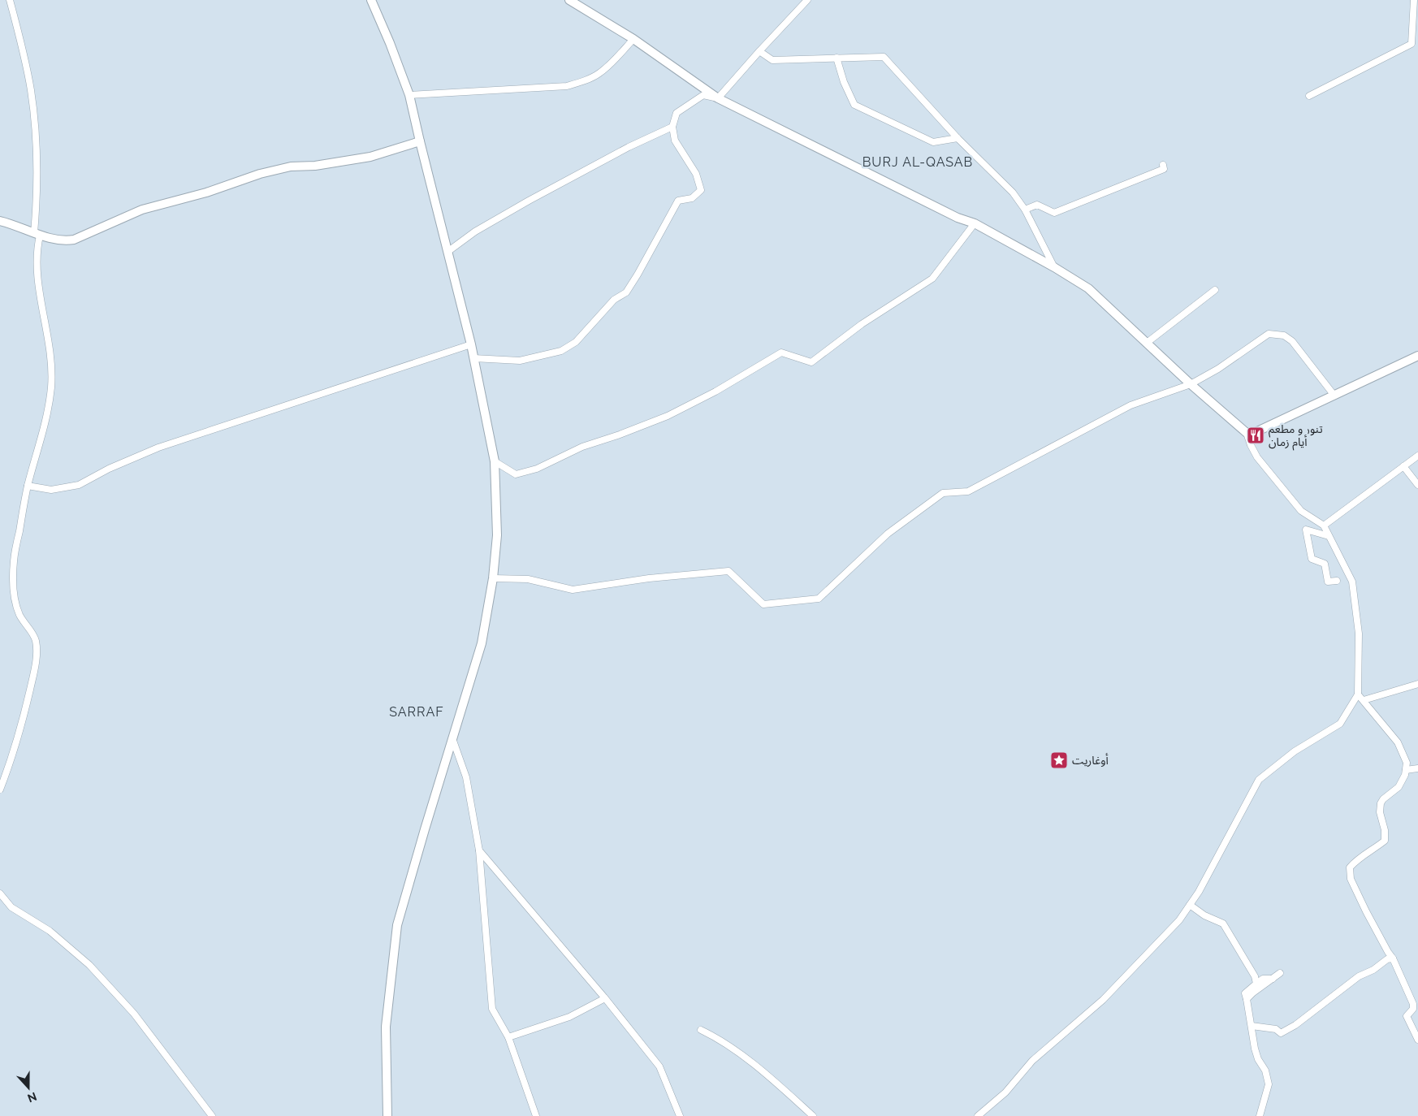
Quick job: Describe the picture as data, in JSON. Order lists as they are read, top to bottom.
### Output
{
  "districts": ["BURJ AL-QASAB", "SARRAF"],
  "places": {
    "restaurant": ["تنور و مطعم أيام زمان"],
    "place": ["أوغاريت"]
  },
  "north": "bottom"
}
